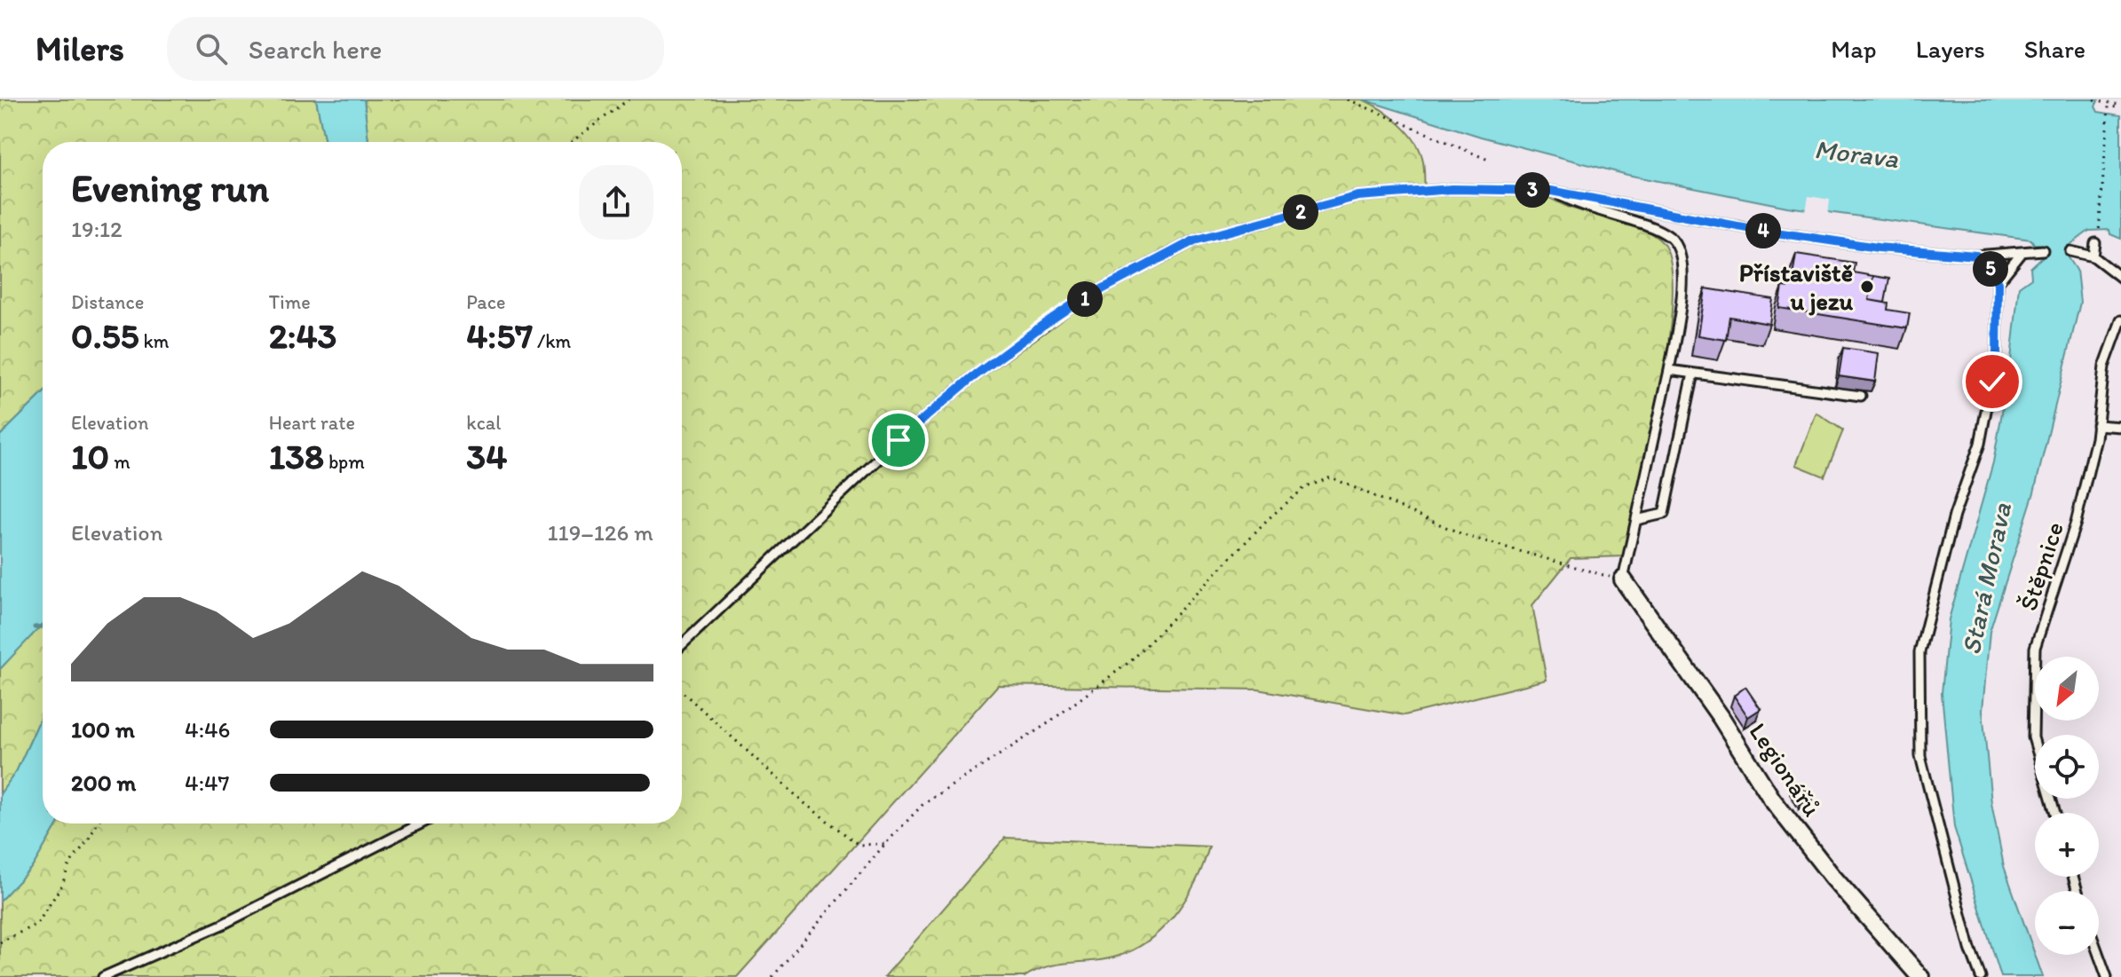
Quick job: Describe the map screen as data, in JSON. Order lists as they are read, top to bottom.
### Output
{
  "streets": {
    "street": ["Legionářů"],
    "lane": ["Štěpnice"]
  },
  "water": ["Morava", "Stará Morava"],
  "places": ["Přístaviště u jezu"],
  "north": "bottom left",
  "page": {
    "header": "Milers",
    "search": "Search here",
    "nav": ["Map", "Layers", "Share"],
    "heading": ["Evening run", "19:12"],
    "pins": [
      "3",
      "2",
      "4",
      "5",
      "1"
    ],
    "stats": [
      ["Distance", "0.55 km"],
      ["Time", "2:43"],
      ["Pace", "4:57 /km"],
      ["Elevation", "10 m"],
      ["Heart rate", "138 bpm"],
      ["kcal", "34"]
    ],
    "chart": ["Elevation", "119–126 m"],
    "map_buttons": ["+", "−"],
    "list": [
      {
        "name": "100 m",
        "note": "4:46"
      },
      {
        "name": "200 m",
        "note": "4:47"
      }
    ]
  }
}
